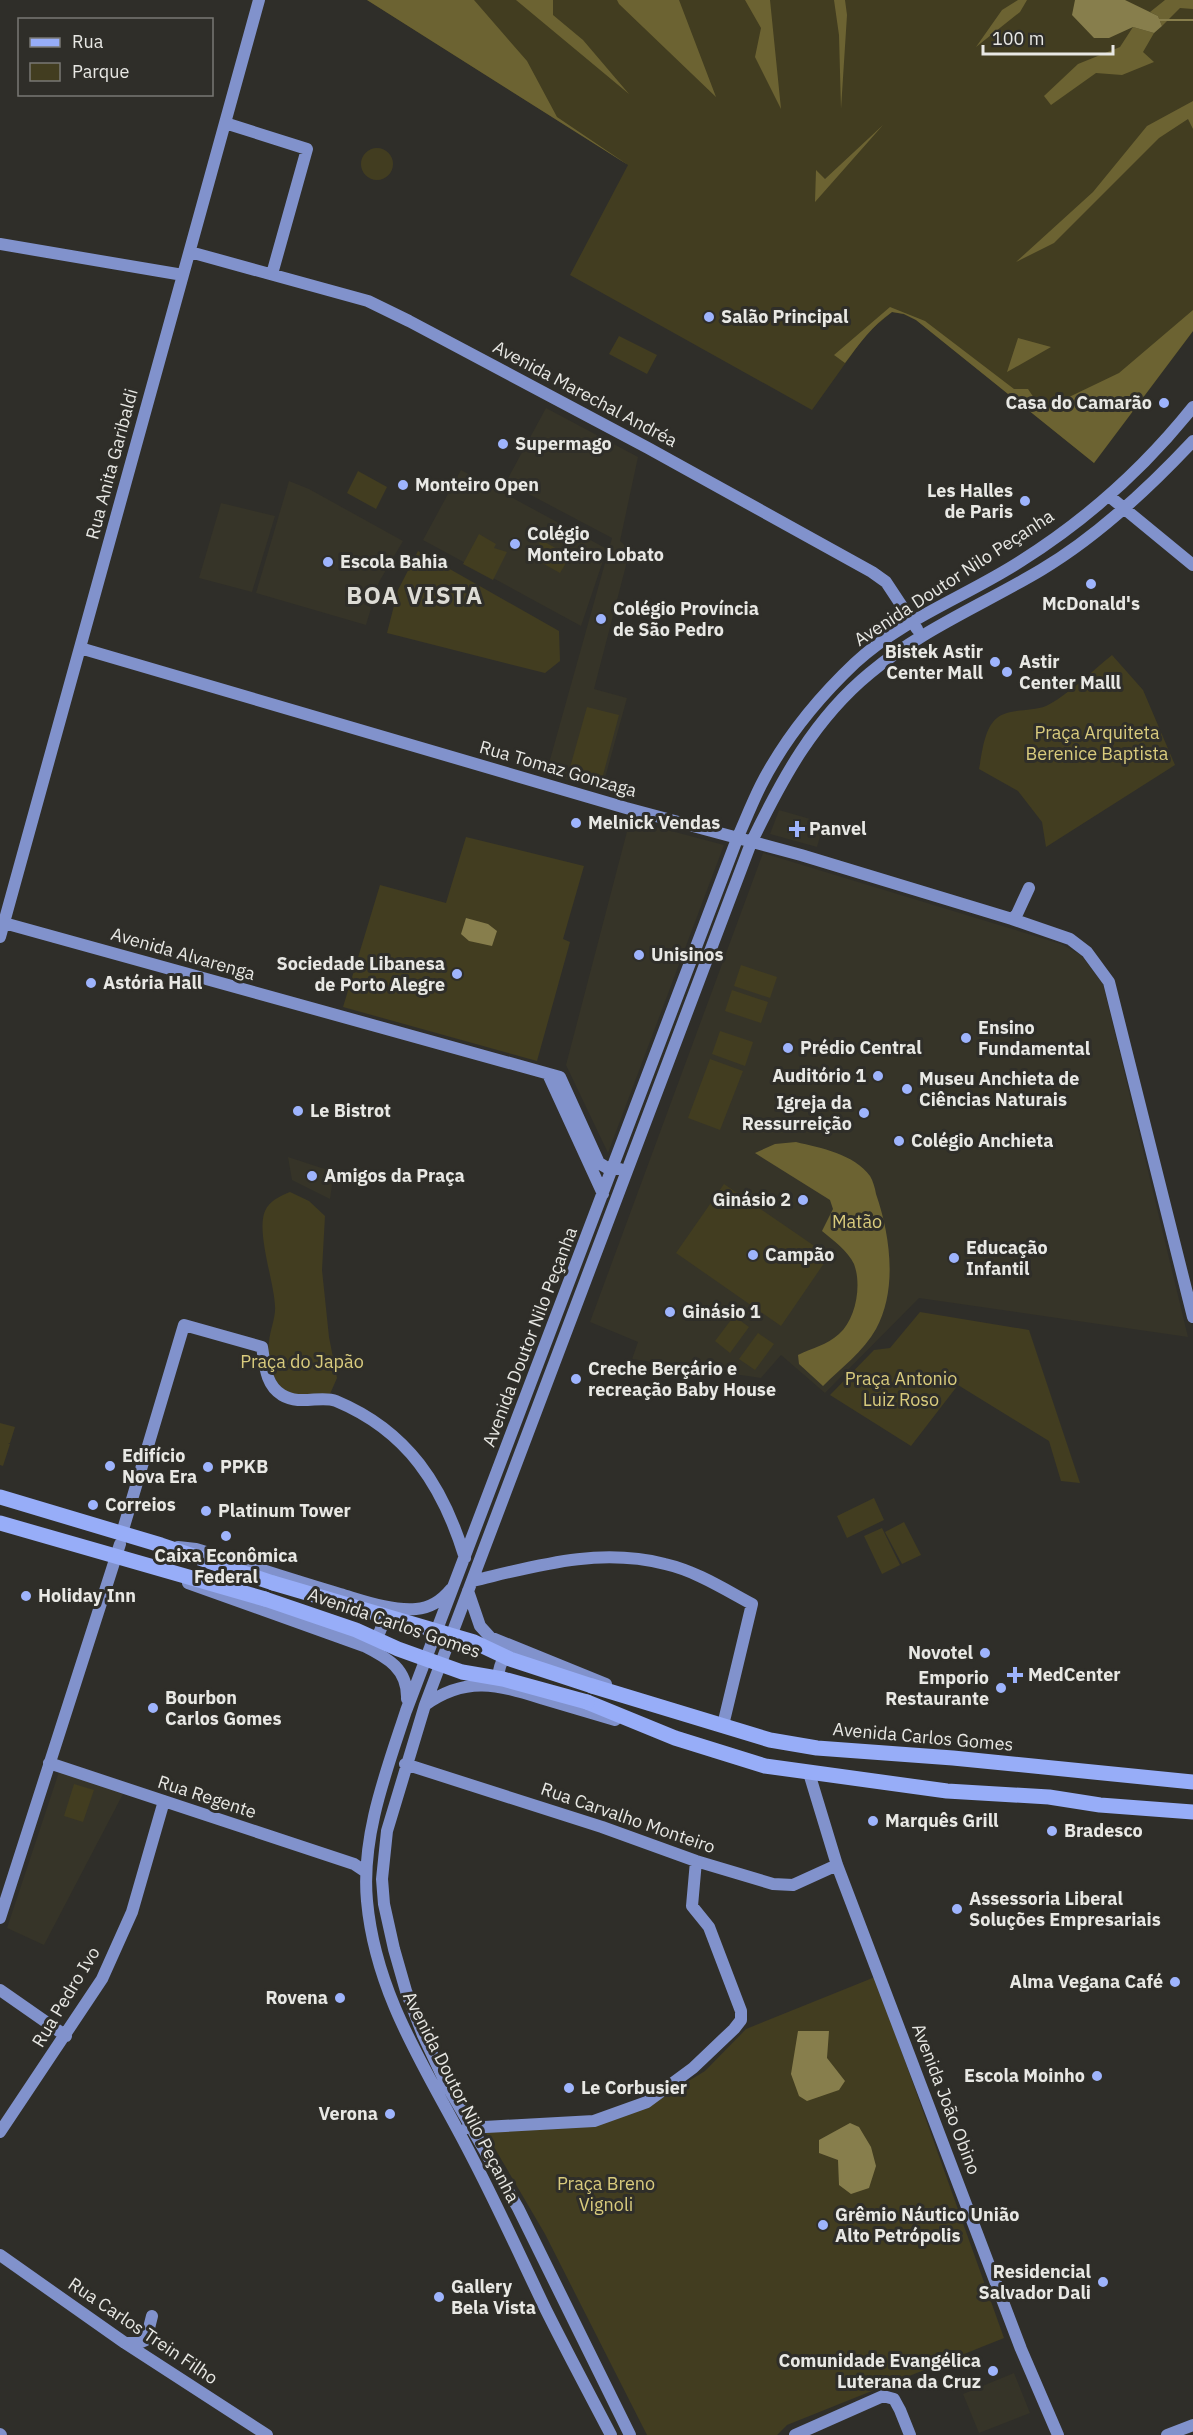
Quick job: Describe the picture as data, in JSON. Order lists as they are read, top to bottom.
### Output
{
  "streets": {
    "main road": ["Avenida Carlos Gomes"],
    "street": [
      "Avenida Marechal Andréa",
      "Rua Anita Garibaldi",
      "Avenida Doutor Nilo Peçanha",
      "Rua Tomaz Gonzaga",
      "Avenida Alvarenga",
      "Rua Regente",
      "Rua Carvalho Monteiro",
      "Rua Pedro Ivo",
      "Avenida João Obino",
      "Rua Carlos Trein Filho"
    ]
  },
  "crossings": [
    ["Avenida Marechal Andréa", "Rua Anita Garibaldi"],
    ["Avenida Marechal Andréa", "Avenida Doutor Nilo Peçanha"],
    ["Rua Anita Garibaldi", "Rua Tomaz Gonzaga"],
    ["Rua Anita Garibaldi", "Avenida Alvarenga"],
    ["Avenida Doutor Nilo Peçanha", "Rua Tomaz Gonzaga"],
    ["Avenida Doutor Nilo Peçanha", "Avenida Carlos Gomes"],
    ["Avenida Doutor Nilo Peçanha", "Rua Regente"],
    ["Avenida Doutor Nilo Peçanha", "Rua Carvalho Monteiro"],
    ["Avenida Carlos Gomes", "Avenida João Obino"],
    ["Rua Regente", "Rua Pedro Ivo"],
    ["Rua Carvalho Monteiro", "Avenida João Obino"]
  ],
  "districts": ["BOA VISTA"],
  "parks": [
    "Praça Arquiteta Berenice Baptista",
    "Matão",
    "Praça do Japão",
    "Praça Antonio Luiz Roso",
    "Praça Breno Vignoli"
  ],
  "places": {
    "other": [
      "Salão Principal",
      "Casa do Camarão",
      "Supermago",
      "Monteiro Open",
      "Les Halles de Paris",
      "Colégio Monteiro Lobato",
      "Escola Bahia",
      "McDonald's",
      "Colégio Província de São Pedro",
      "Bistek Astir Center Mall",
      "Astir Center Malll",
      "Melnick Vendas",
      "Unisinos",
      "Sociedade Libanesa de Porto Alegre",
      "Astória Hall",
      "Ensino Fundamental",
      "Prédio Central",
      "Auditório 1",
      "Museu Anchieta de Ciências Naturais",
      "Le Bistrot",
      "Igreja da Ressurreição",
      "Colégio Anchieta",
      "Amigos da Praça",
      "Ginásio 2",
      "Campão",
      "Educação Infantil",
      "Ginásio 1",
      "Creche Berçário e recreação Baby House",
      "Edifício Nova Era",
      "PPKB",
      "Correios",
      "Platinum Tower",
      "Caixa Econômica Federal",
      "Holiday Inn",
      "Novotel",
      "Emporio Restaurante",
      "Bourbon Carlos Gomes",
      "Marquês Grill",
      "Bradesco",
      "Assessoria Liberal Soluções Empresariais",
      "Alma Vegana Café",
      "Rovena",
      "Escola Moinho",
      "Le Corbusier",
      "Verona",
      "Grêmio Náutico União Alto Petrópolis",
      "Residencial Salvador Dali",
      "Gallery Bela Vista",
      "Comunidade Evangélica Luterana da Cruz"
    ],
    "health": ["Panvel", "MedCenter"]
  },
  "legend": ["Rua", "Parque"],
  "scale_bar": "100 m"
}
